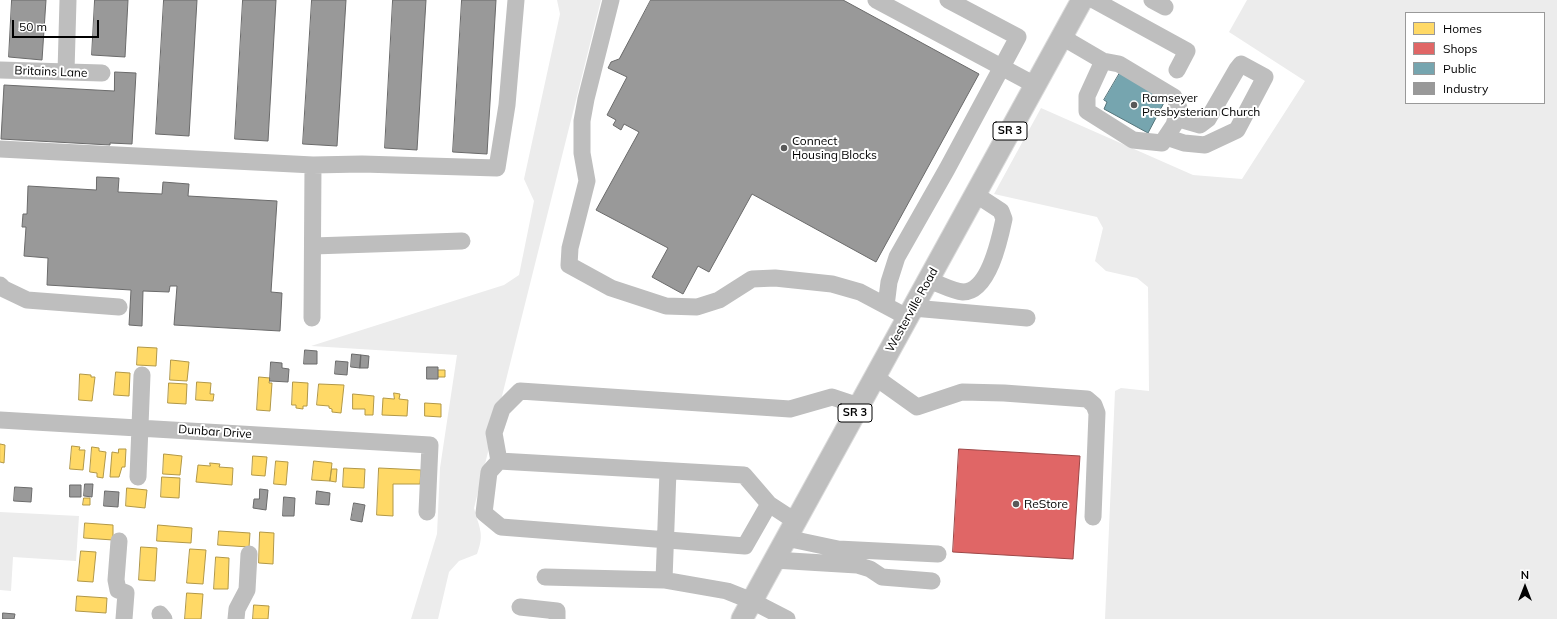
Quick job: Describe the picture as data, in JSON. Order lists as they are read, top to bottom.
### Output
{
  "streets": {
    "main road": ["SR 3", "Westerville Road"],
    "street": ["Britains Lane", "Dunbar Drive"]
  },
  "places": ["Ramseyer Presbysterian Church", "Connect Housing Blocks", "ReStore"],
  "legend": [
    "Homes",
    "Shops",
    "Public",
    "Industry"
  ],
  "scale_bar": "50 m",
  "north": "top"
}
